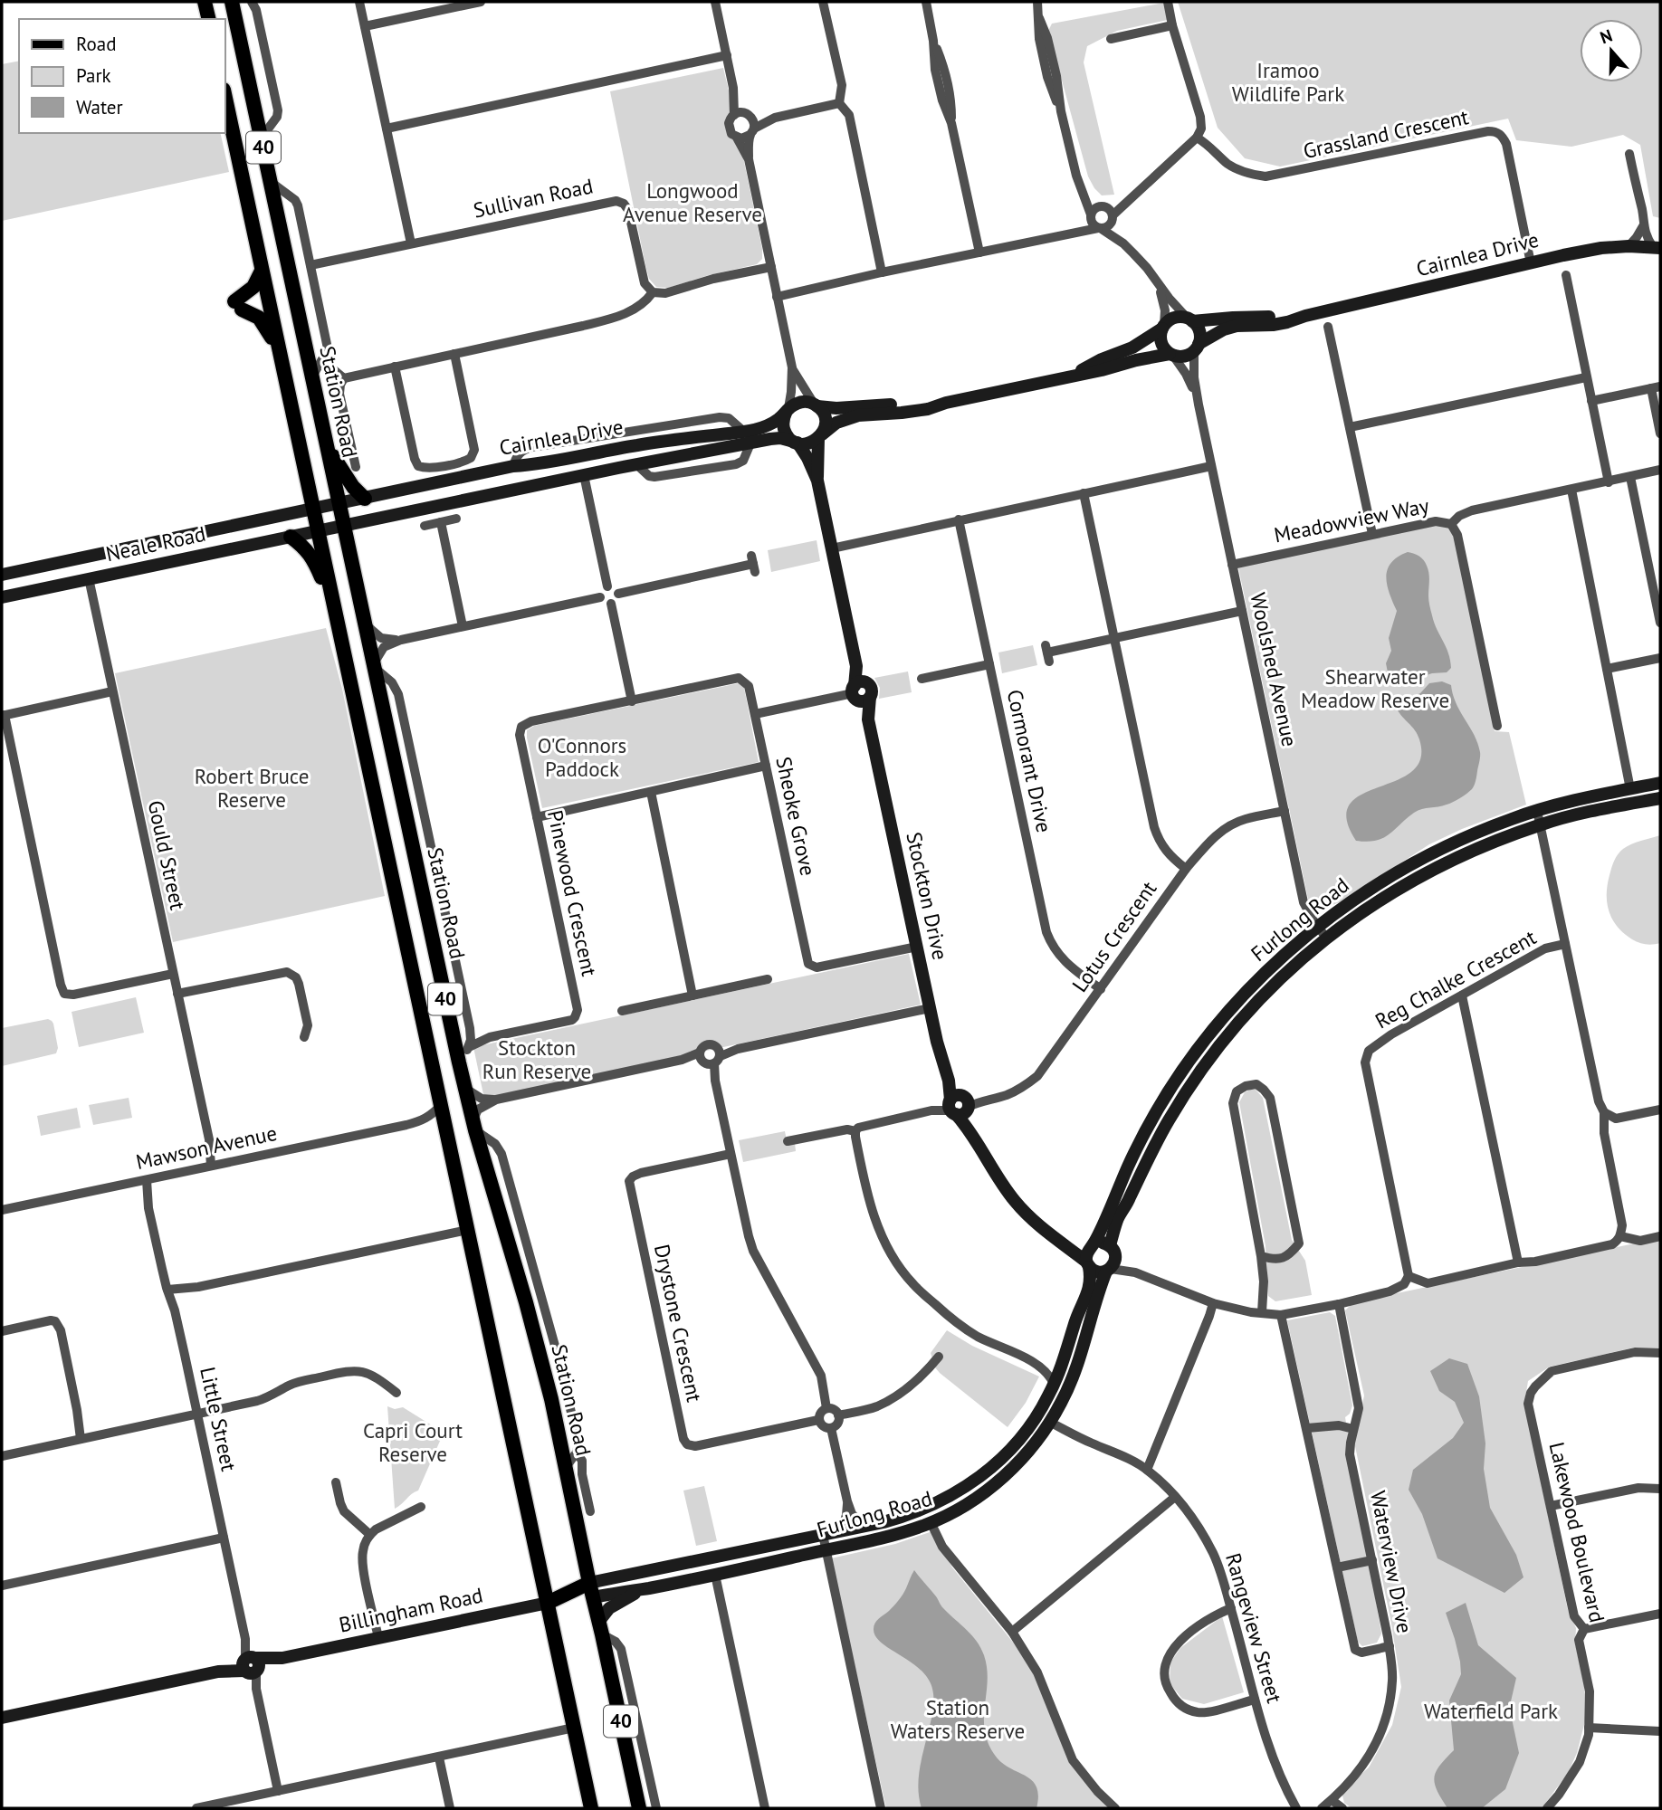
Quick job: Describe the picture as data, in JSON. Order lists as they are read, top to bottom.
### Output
{
  "streets": {
    "main road": ["40", "Station Road"],
    "street": [
      "Grassland Crescent",
      "Sullivan Road",
      "Cairnlea Drive",
      "Meadowview Way",
      "Neale Road",
      "Woolshed Avenue",
      "Cormorant Drive",
      "Sheoke Grove",
      "Gould Street",
      "Pinewood Crescent",
      "Stockton Drive",
      "Furlong Road",
      "Lotus Crescent",
      "Reg Chalke Crescent",
      "Mawson Avenue",
      "Drystone Crescent",
      "Little Street",
      "Lakewood Boulevard",
      "Waterview Drive",
      "Billingham Road",
      "Rangeview Street"
    ]
  },
  "crossings": [
    ["Grassland Crescent", "Cairnlea Drive"],
    ["40", "Cairnlea Drive"],
    ["40", "Neale Road"],
    ["40", "Mawson Avenue"],
    ["40", "Billingham Road"],
    ["Cairnlea Drive", "Station Road"],
    ["Cairnlea Drive", "Neale Road"],
    ["Cairnlea Drive", "Woolshed Avenue"],
    ["Station Road", "Neale Road"],
    ["Station Road", "Furlong Road"],
    ["Meadowview Way", "Woolshed Avenue"],
    ["Neale Road", "Gould Street"],
    ["Woolshed Avenue", "Furlong Road"],
    ["Woolshed Avenue", "Lotus Crescent"],
    ["Cormorant Drive", "Lotus Crescent"],
    ["Sheoke Grove", "Pinewood Crescent"],
    ["Sheoke Grove", "Stockton Drive"],
    ["Gould Street", "Mawson Avenue"],
    ["Stockton Drive", "Lotus Crescent"],
    ["Furlong Road", "Rangeview Street"],
    ["Mawson Avenue", "Little Street"],
    ["Little Street", "Billingham Road"]
  ],
  "parks": [
    "Iramoo Wildlife Park",
    "Longwood Avenue Reserve",
    "Shearwater Meadow Reserve",
    "O'Connors Paddock",
    "Robert Bruce Reserve",
    "Stockton Run Reserve",
    "Capri Court Reserve",
    "Station Waters Reserve",
    "Waterfield Park"
  ],
  "legend": ["Road", "Park", "Water"],
  "north": "top"
}
